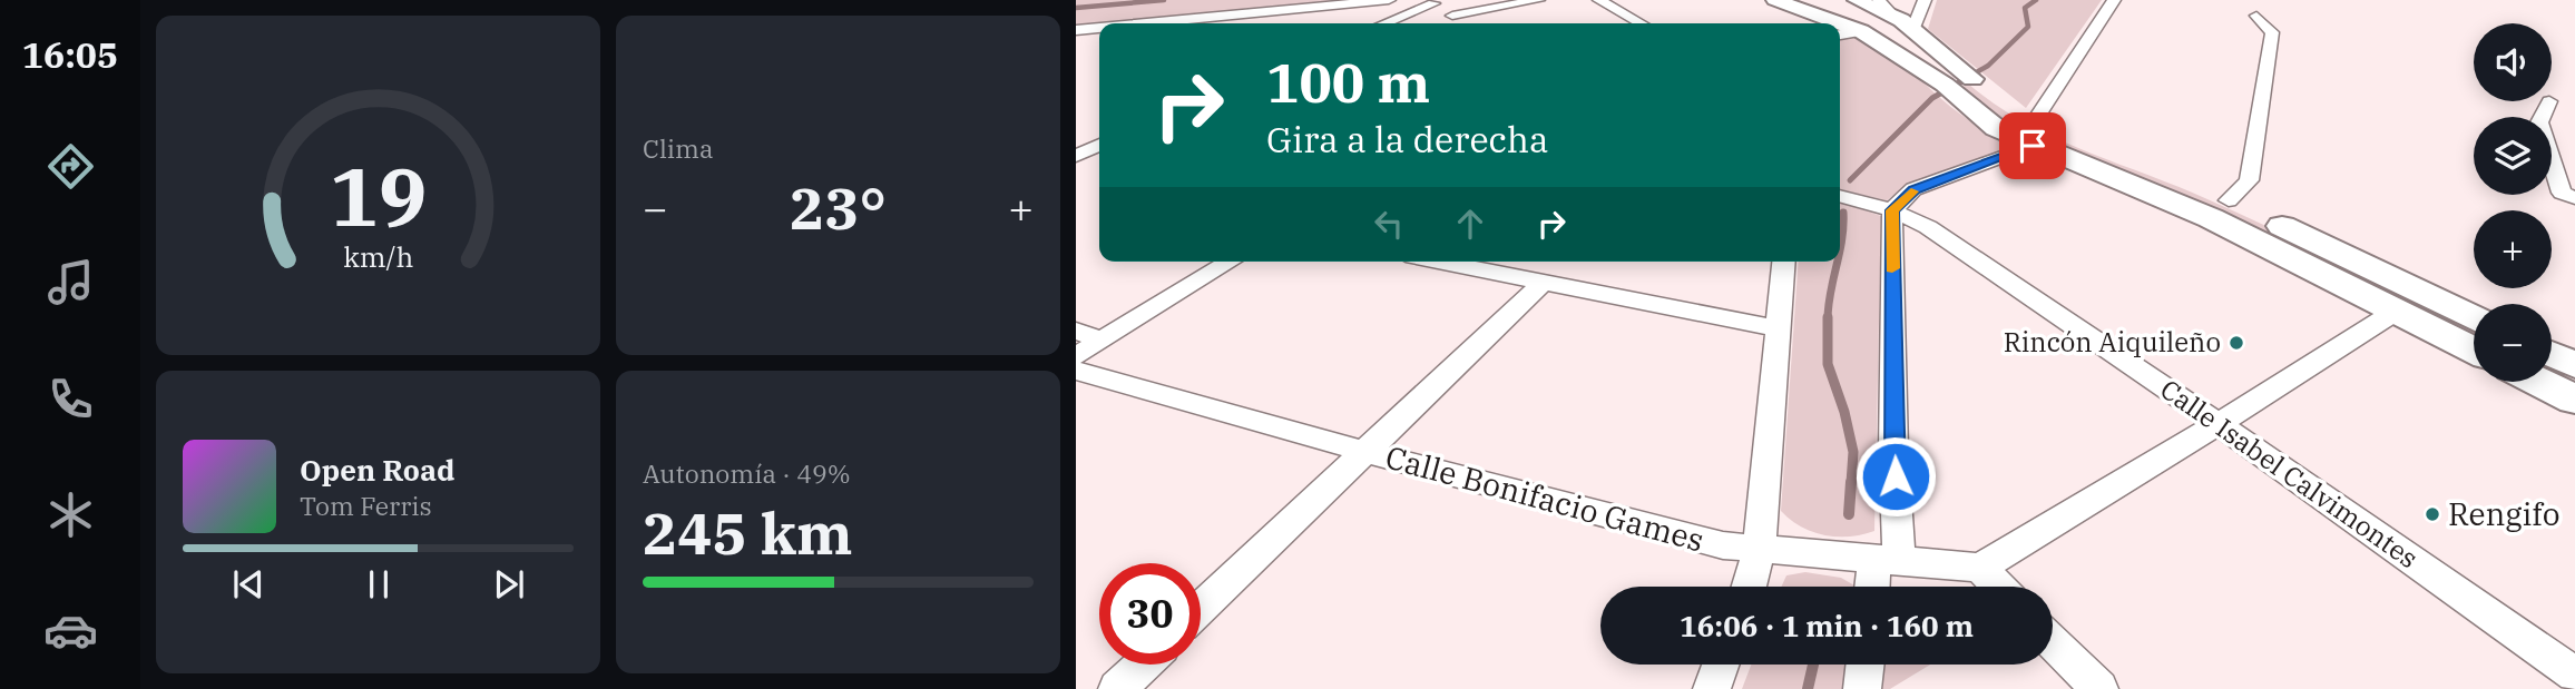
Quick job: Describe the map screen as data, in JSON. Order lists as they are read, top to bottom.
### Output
{
  "streets": {
    "street": ["Calle Isabel Calvimontes", "Calle Bonifacio Games"]
  },
  "places": ["Rincón Aiquileño", "Rengifo"],
  "page": {
    "tabs": "16:05",
    "tile": [
      "Clima",
      ["Autonomía · 49%", "245 km"]
    ],
    "map_buttons": ["+", "−"],
    "turn": ["100 m", "Gira a la derecha"],
    "heat": ["−", "23°", "+"],
    "song": ["Open Road", "Tom Ferris"],
    "limit": "30",
    "trip": "16:06 · 1 min · 160 m",
    "gauge": ["19", "km/h"]
  }
}
